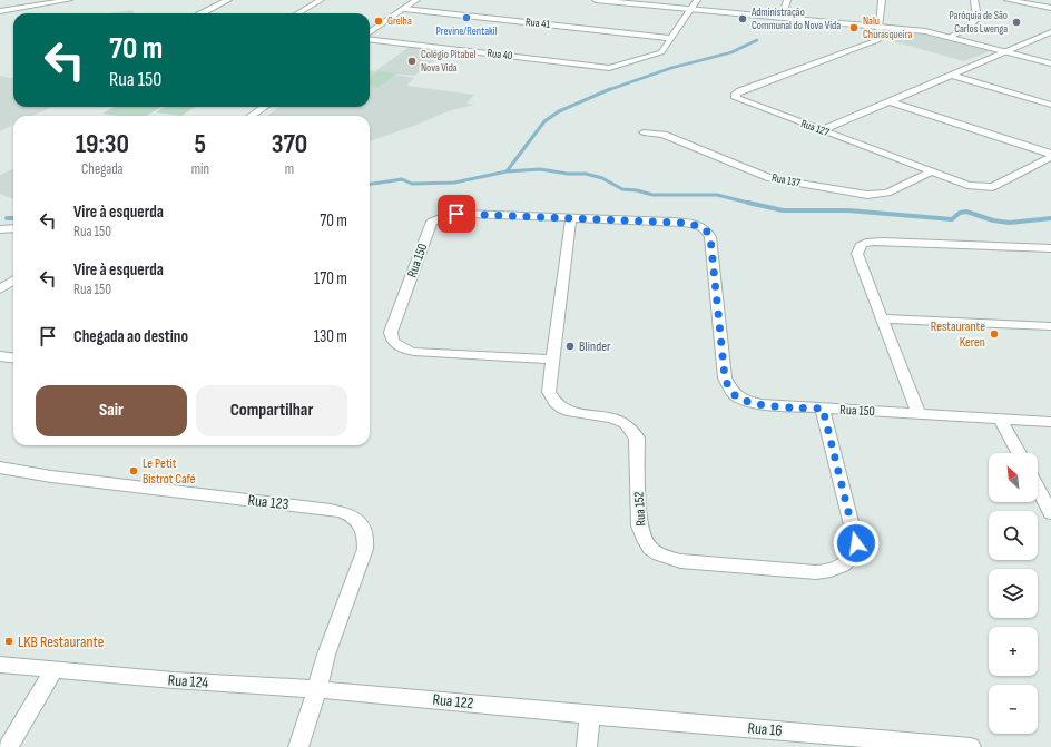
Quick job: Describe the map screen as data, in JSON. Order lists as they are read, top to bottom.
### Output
{
  "streets": {
    "street": [
      "Rua 41",
      "Rua 40",
      "Rua 127",
      "Rua 137",
      "Rua 150",
      "Rua 123",
      "Rua 152",
      "Rua 124",
      "Rua 122",
      "Rua 16"
    ]
  },
  "crossings": [
    ["Rua 41", "Rua 40"],
    ["Rua 127", "Rua 137"],
    ["Rua 150", "Rua 152"],
    ["Rua 123", "Rua 124"],
    ["Rua 123", "Rua 122"],
    ["Rua 124", "Rua 122"],
    ["Rua 122", "Rua 16"]
  ],
  "places": [
    "Previne/Rentakil",
    "Administração Communal do Nova Vida",
    "Grelha",
    "Paróquia de São Carlos Lwenga",
    "Nalu Churasqueira",
    "Colégio Pitabel Nova Vida",
    "Restaurante Keren",
    "Blinder",
    "Le Petit Bistrot Café",
    "LKB Restaurante"
  ],
  "north": "top left",
  "page": {
    "turn": ["70 m", "Rua 150"],
    "eta": [
      "19:30",
      "Chegada",
      "5",
      "min",
      "370",
      "m"
    ],
    "list": [
      {
        "name": "Vire à esquerda",
        "note": "Rua 150",
        "value": "70 m"
      },
      {
        "name": "Vire à esquerda",
        "note": "Rua 150",
        "value": "170 m"
      },
      {
        "name": "Chegada ao destino",
        "value": "130 m"
      }
    ],
    "buttons": ["Sair", "Compartilhar"],
    "map_buttons": ["+", "−"]
  }
}
